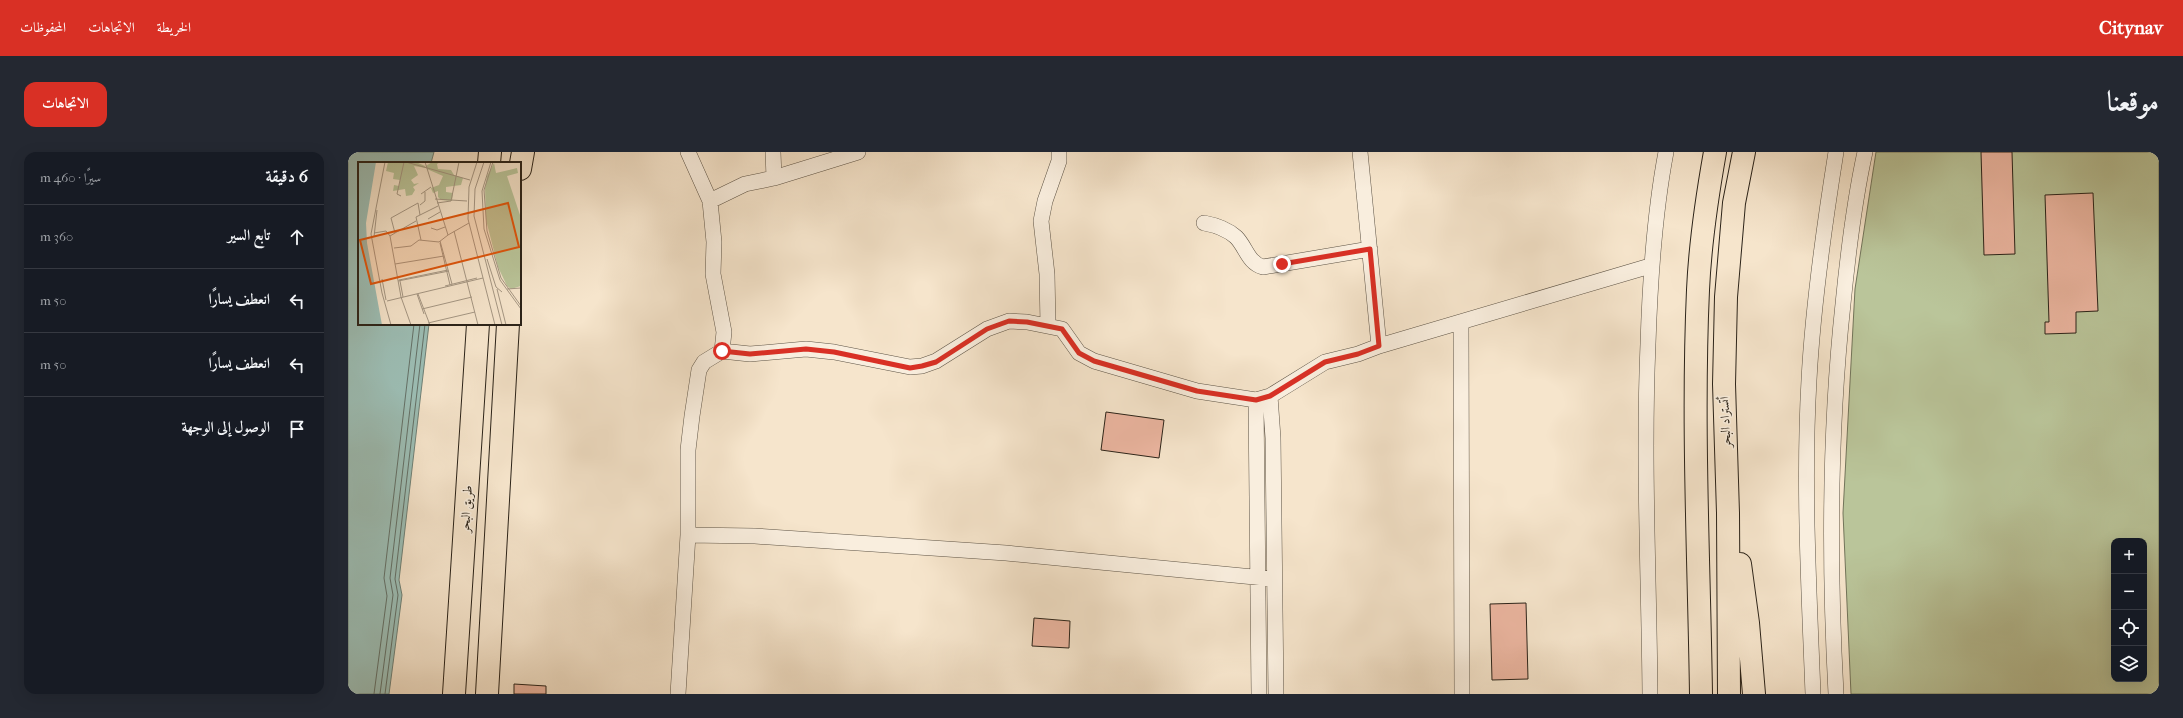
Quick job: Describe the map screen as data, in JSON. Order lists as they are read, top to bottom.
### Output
{
  "streets": {
    "highway": ["أتستراد البحر", "طريق البحر"]
  },
  "page": {
    "header": "Citynav",
    "nav": ["الخريطة", "الاتجاهات", "المحفوظات"],
    "title": "موقعنا",
    "buttons": "الاتجاهات",
    "heading": ["6 دقيقة", "سيرًا · 460 m"],
    "list": [
      ["تابع السير", "360 m"],
      ["انعطف يسارًا", "50 m"],
      ["انعطف يسارًا", "50 m"],
      "الوصول إلى الوجهة"
    ],
    "map_buttons": ["+", "−"]
  }
}
